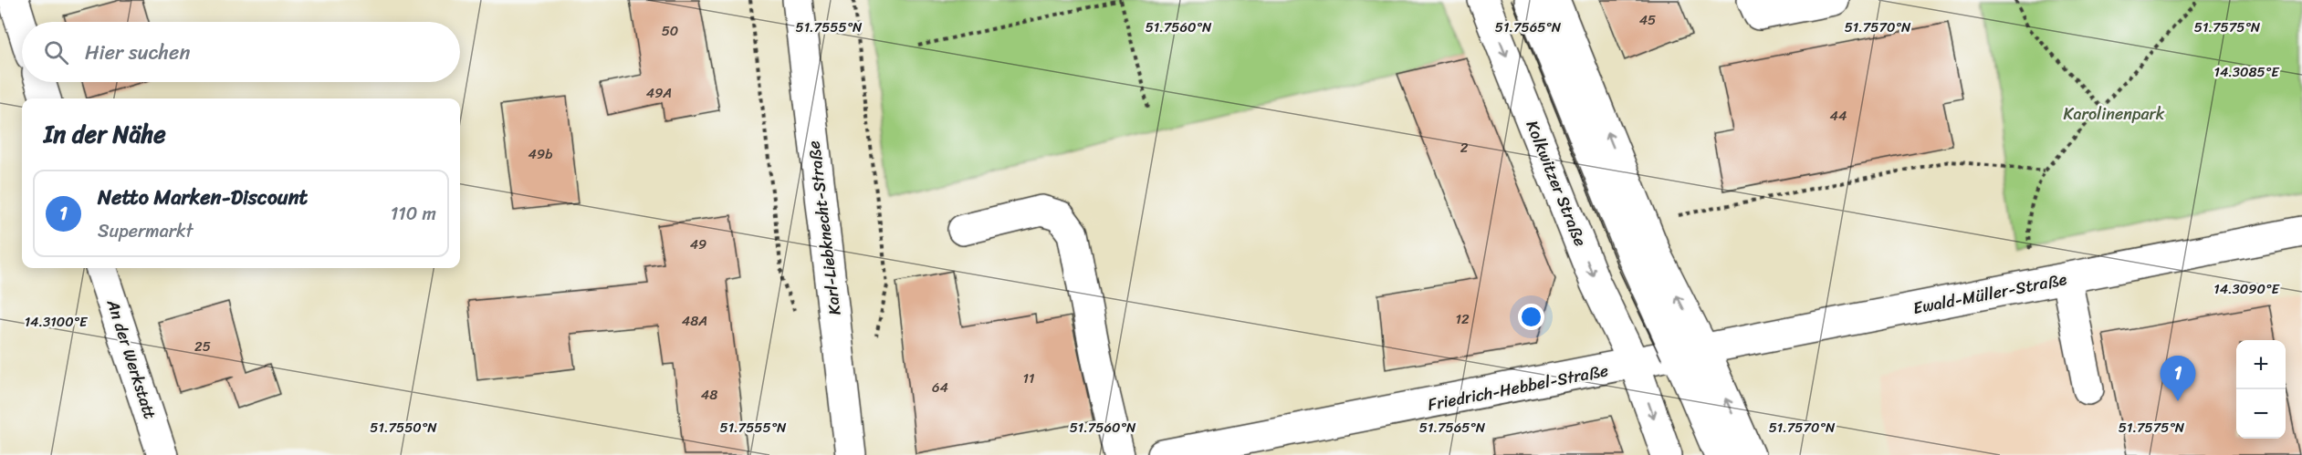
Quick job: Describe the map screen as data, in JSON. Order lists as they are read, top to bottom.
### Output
{
  "streets": {
    "street": [
      "Kolkwitzer Straße",
      "Karl-Liebknecht-Straße",
      "Ewald-Müller-Straße",
      "An der Werkstatt",
      "Friedrich-Hebbel-Straße"
    ]
  },
  "crossings": [
    ["Kolkwitzer Straße", "Ewald-Müller-Straße"],
    ["Kolkwitzer Straße", "Friedrich-Hebbel-Straße"],
    ["Ewald-Müller-Straße", "Friedrich-Hebbel-Straße"]
  ],
  "parks": ["Karolinenpark"],
  "house_numbers": [
    "45",
    "50",
    "49A",
    "44",
    "2",
    "49b",
    "49",
    "12",
    "48A",
    "25",
    "11",
    "64",
    "48"
  ],
  "page": {
    "search": "Hier suchen",
    "heading": "In der Nähe",
    "list": [
      {
        "mark": "1",
        "name": "Netto Marken-Discount",
        "note": "Supermarkt",
        "value": "110 m"
      }
    ],
    "map_buttons": ["+", "−"],
    "pins": "1"
  },
  "coordinates": [
    "51.7555°N",
    "51.7560°N",
    "51.7565°N",
    "51.7570°N",
    "51.7575°N",
    "14.3085°E",
    "14.3090°E",
    "14.3100°E",
    "51.7550°N"
  ]
}
